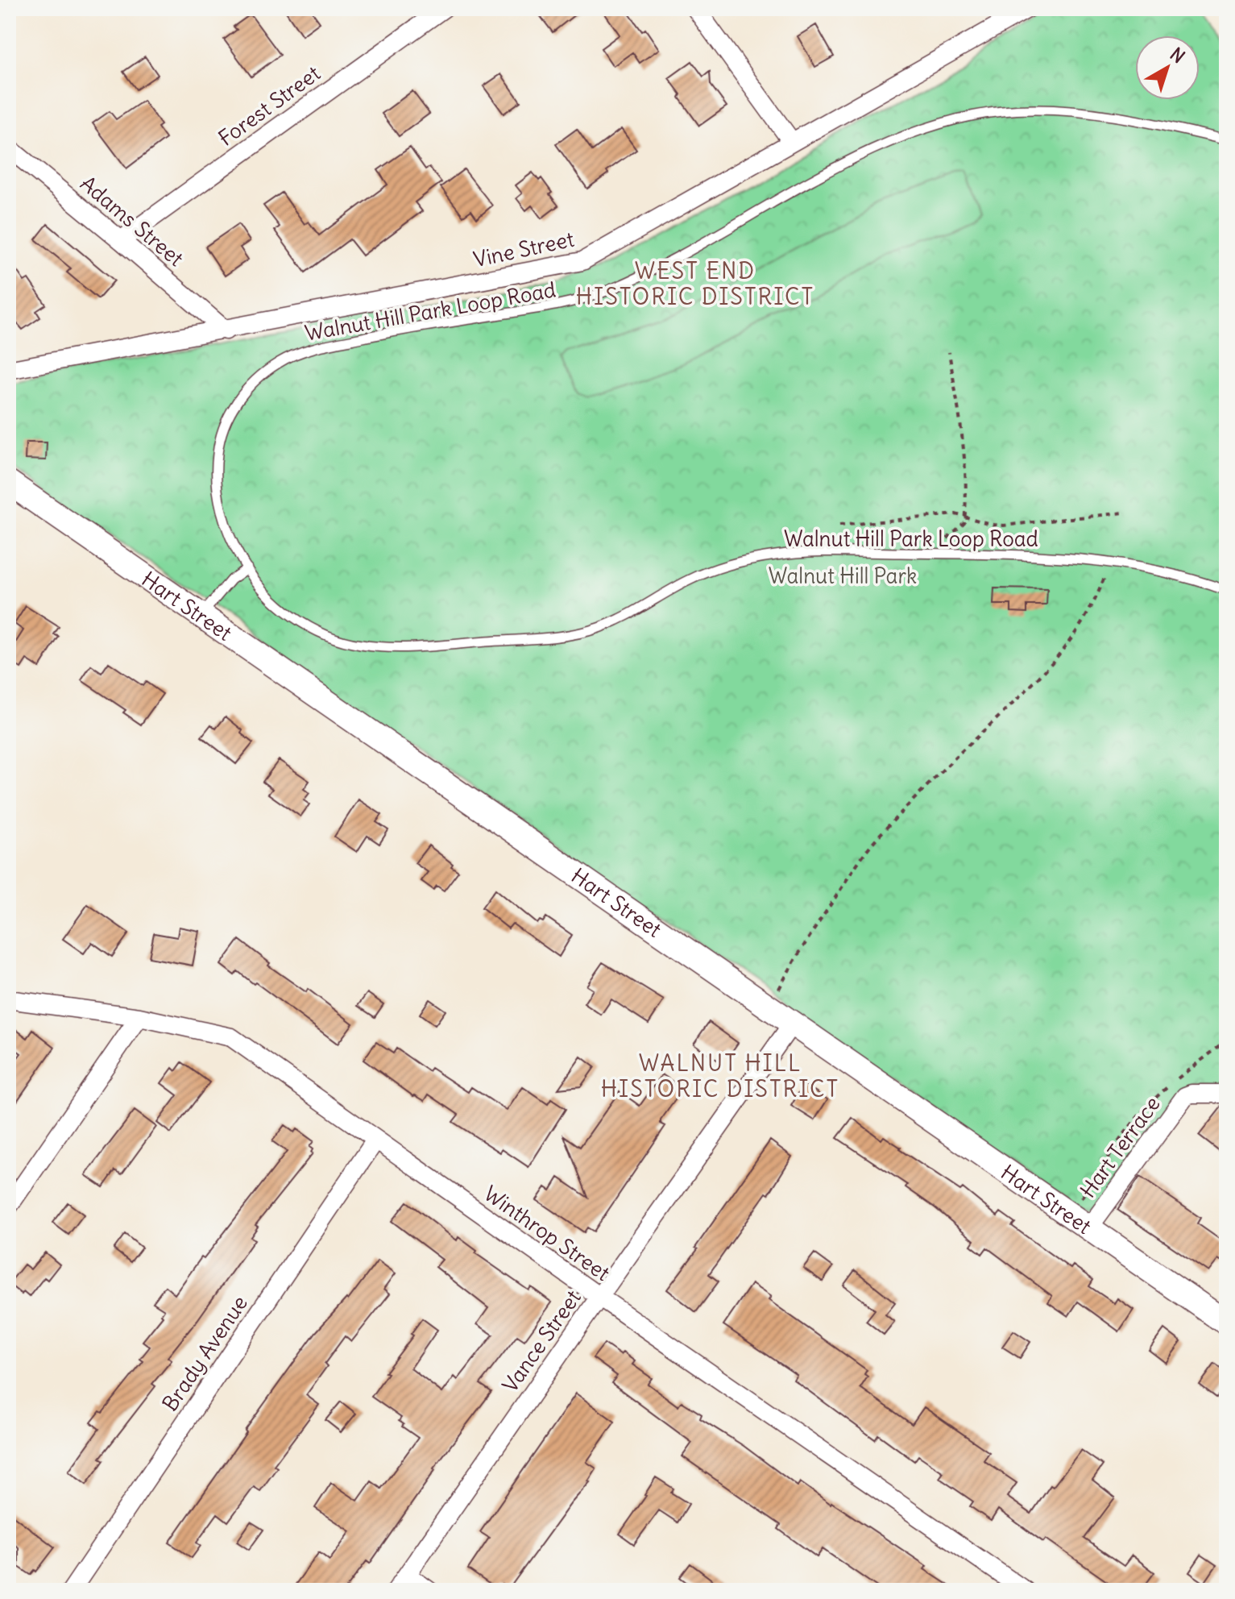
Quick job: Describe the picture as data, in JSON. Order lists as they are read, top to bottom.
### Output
{
  "streets": {
    "street": [
      "Forest Street",
      "Adams Street",
      "Vine Street",
      "Hart Street",
      "Hart Terrace",
      "Winthrop Street",
      "Vance Street",
      "Brady Avenue"
    ],
    "lane": ["Walnut Hill Park Loop Road"]
  },
  "crossings": [
    ["Forest Street", "Adams Street"],
    ["Adams Street", "Vine Street"],
    ["Hart Street", "Hart Terrace"],
    ["Hart Street", "Vance Street"],
    ["Winthrop Street", "Vance Street"],
    ["Winthrop Street", "Brady Avenue"]
  ],
  "districts": ["WEST END HISTORIC DISTRICT", "WALNUT HILL HISTORIC DISTRICT"],
  "parks": ["Walnut Hill Park"],
  "north": "top right"
}
